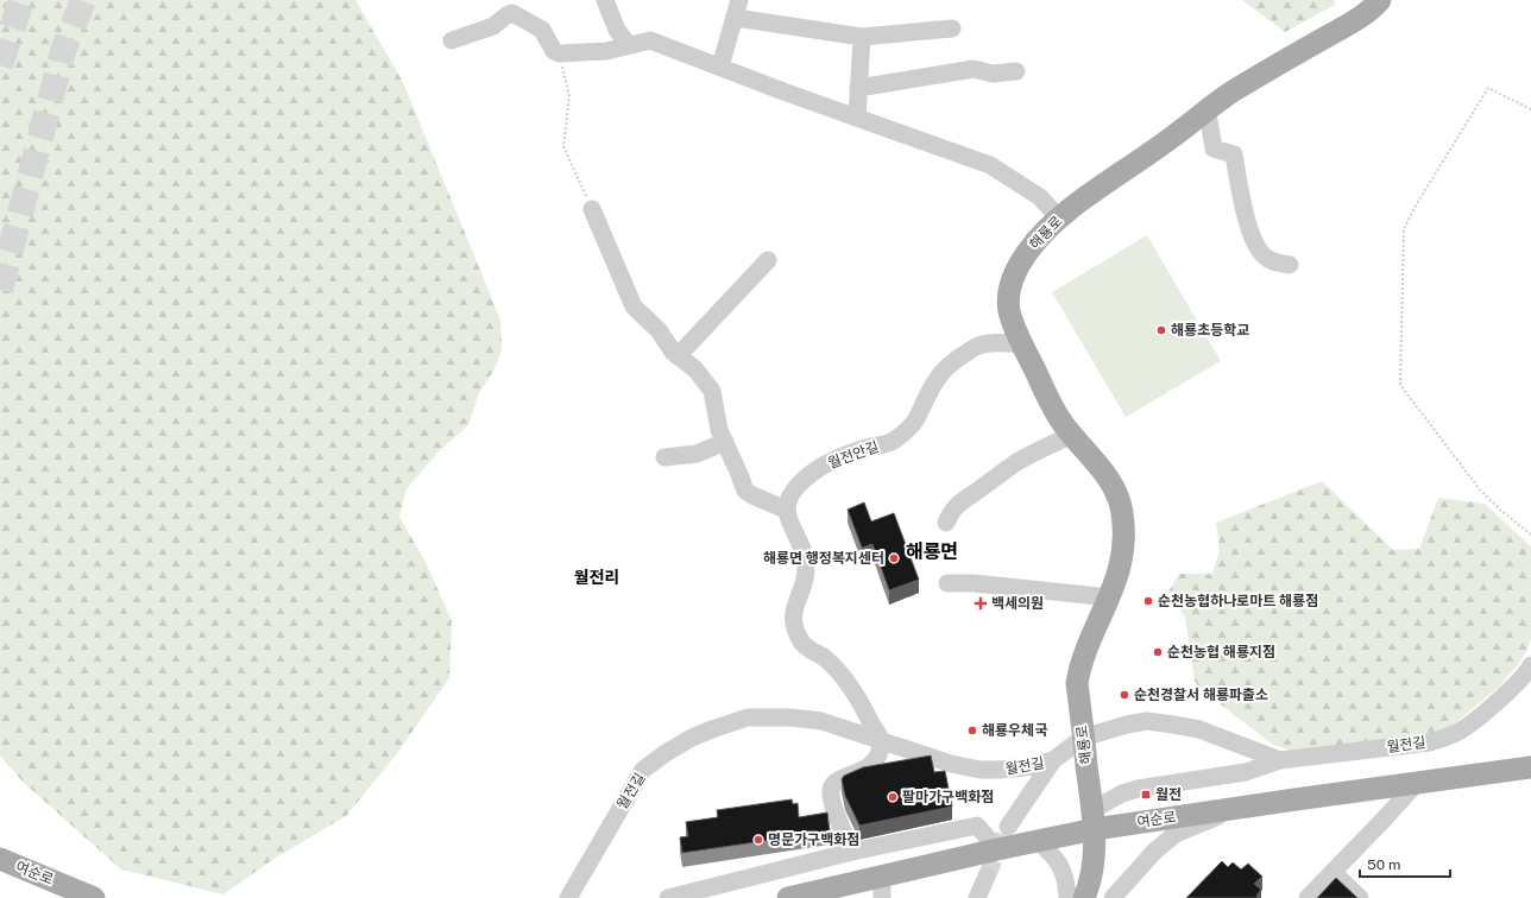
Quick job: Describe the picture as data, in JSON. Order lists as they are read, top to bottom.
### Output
{
  "streets": {
    "main road": ["해룡로", "여순로"],
    "street": ["월전안길", "월전길"]
  },
  "crossings": [
    ["해룡로", "월전안길"],
    ["해룡로", "월전길"],
    ["해룡로", "여순로"]
  ],
  "districts": ["해룡면", "월전리"],
  "places": {
    "other": [
      "해룡초등학교",
      "해룡면 행정복지센터",
      "순천농협하나로마트 해룡점",
      "순천농협 해룡지점",
      "순천경찰서 해룡파출소",
      "해룡우체국",
      "팔마가구백화점",
      "명문가구백화점"
    ],
    "health": ["백세의원"],
    "transit": ["월전"]
  },
  "scale_bar": "50 m"
}
